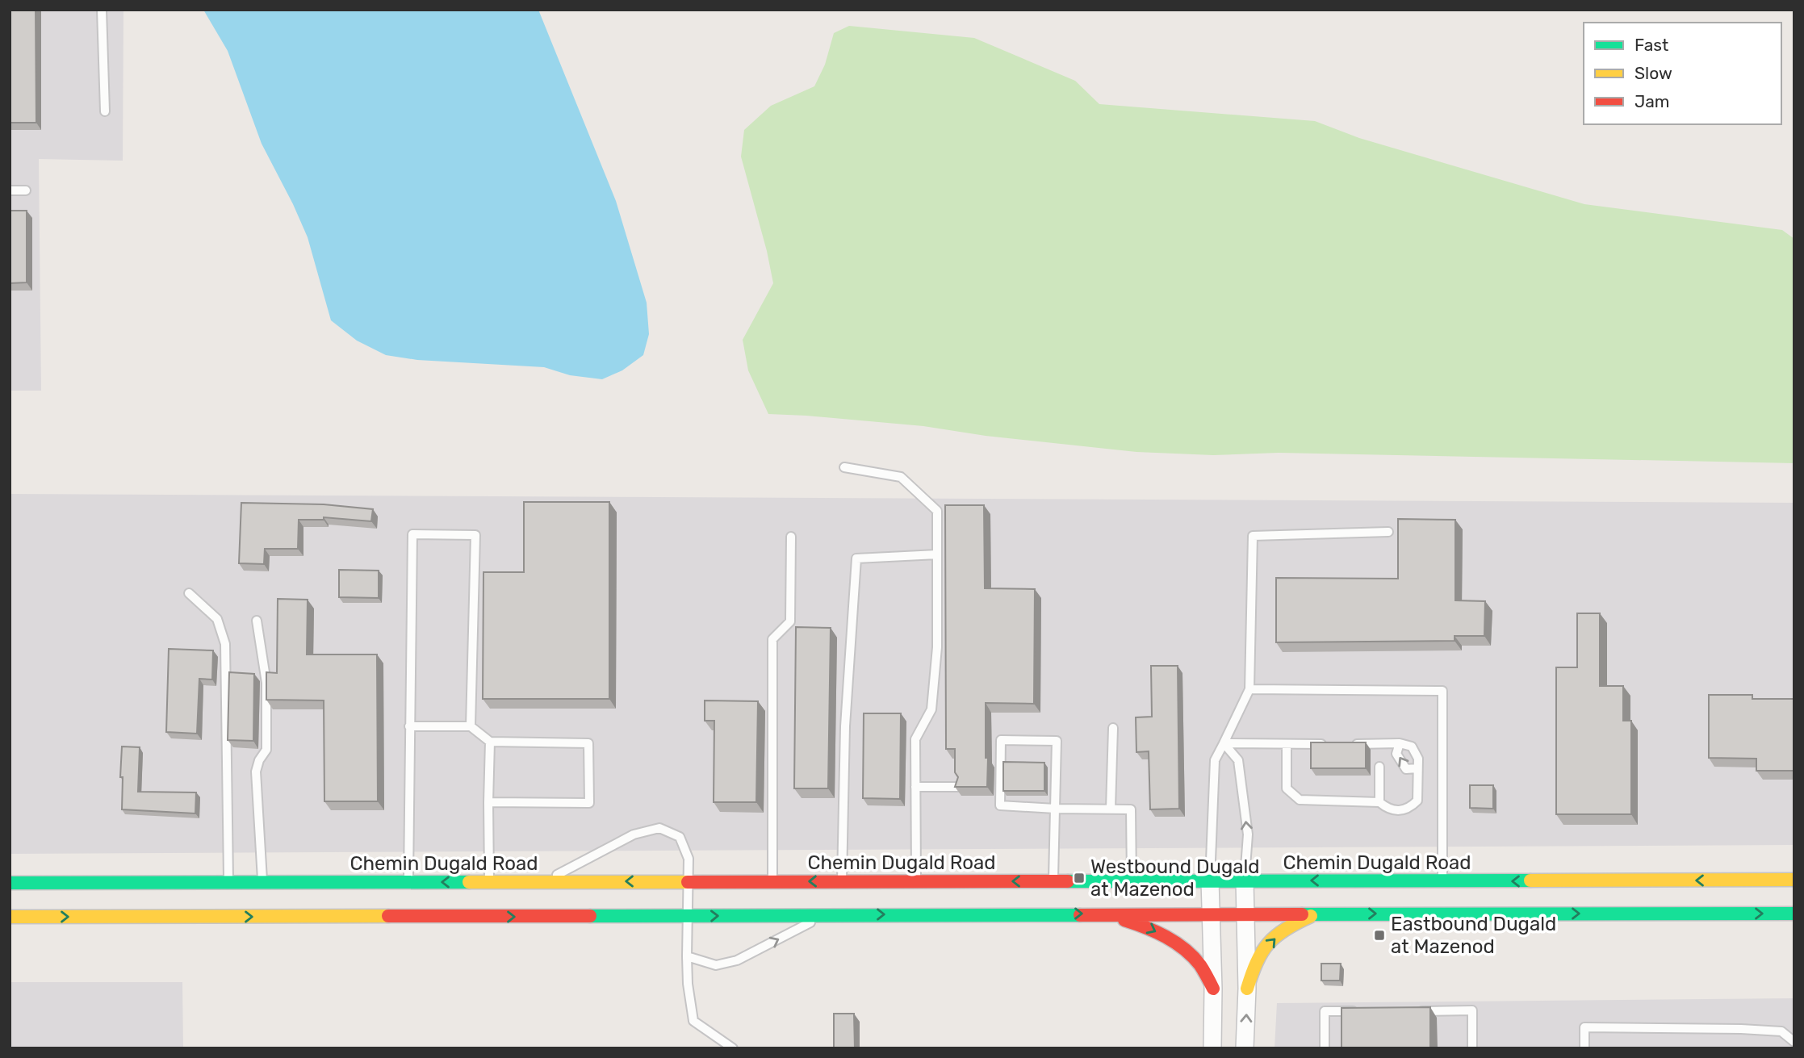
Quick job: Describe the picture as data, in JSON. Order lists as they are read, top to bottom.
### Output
{
  "streets": {
    "main road": ["Chemin Dugald Road"]
  },
  "places": {
    "transit": ["Westbound Dugald at Mazenod", "Eastbound Dugald at Mazenod"]
  },
  "legend": ["Fast", "Slow", "Jam"]
}
